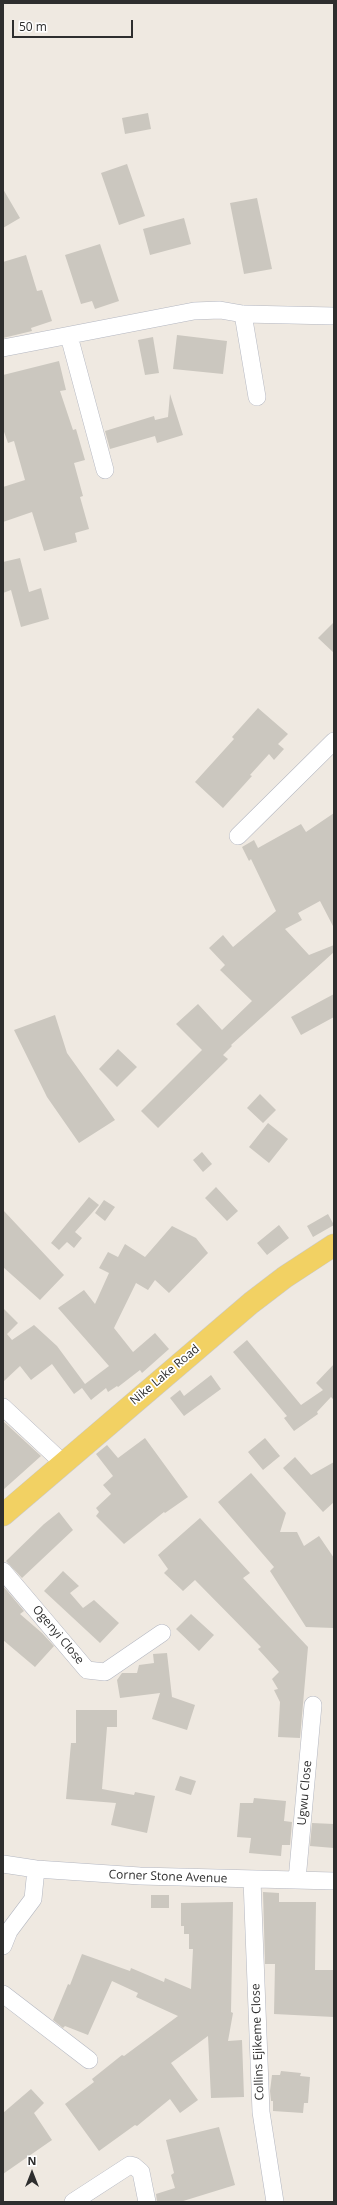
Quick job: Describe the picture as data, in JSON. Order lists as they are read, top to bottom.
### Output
{
  "streets": {
    "main road": ["Nike Lake Road"],
    "street": [
      "Ogenyi Close",
      "Ugwu Close",
      "Corner Stone Avenue",
      "Collins Ejikeme Close"
    ]
  },
  "crossings": [
    ["Ugwu Close", "Corner Stone Avenue"],
    ["Corner Stone Avenue", "Collins Ejikeme Close"]
  ],
  "scale_bar": "50 m",
  "north": "top"
}
